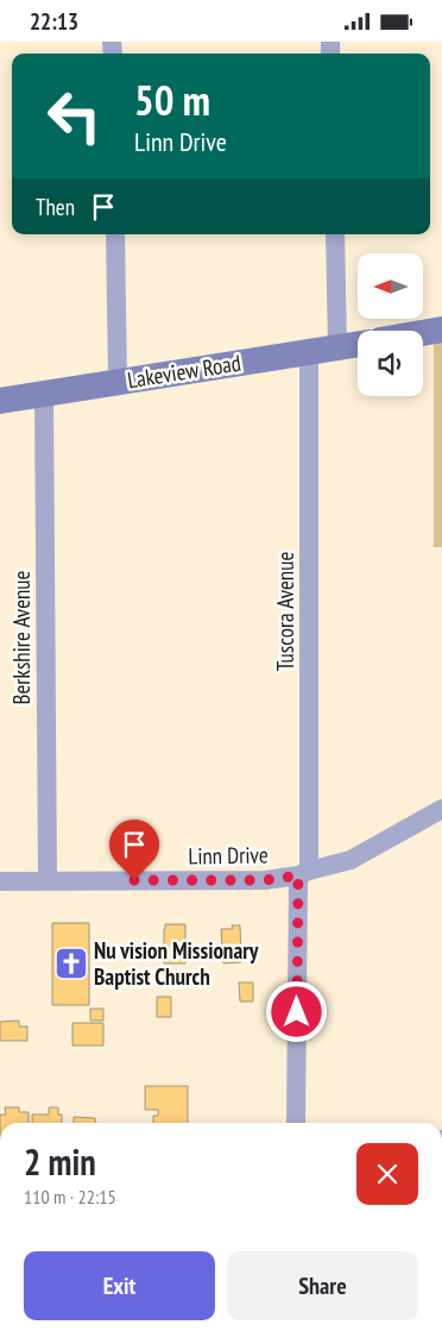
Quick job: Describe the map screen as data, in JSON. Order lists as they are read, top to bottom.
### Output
{
  "streets": {
    "street": [
      "Lakeview Road",
      "Tuscora Avenue",
      "Berkshire Avenue",
      "Linn Drive"
    ]
  },
  "crossings": [
    ["Lakeview Road", "Tuscora Avenue"],
    ["Lakeview Road", "Berkshire Avenue"],
    ["Tuscora Avenue", "Linn Drive"],
    ["Berkshire Avenue", "Linn Drive"]
  ],
  "places": {
    "church": ["Nu vision Missionary Baptist Church"]
  },
  "north": "left",
  "page": {
    "status": "22:13",
    "turn": ["50 m", "Linn Drive"],
    "then": "Then",
    "heading": ["2 min", "110 m · 22:15"],
    "buttons": ["Exit", "Share"]
  }
}
